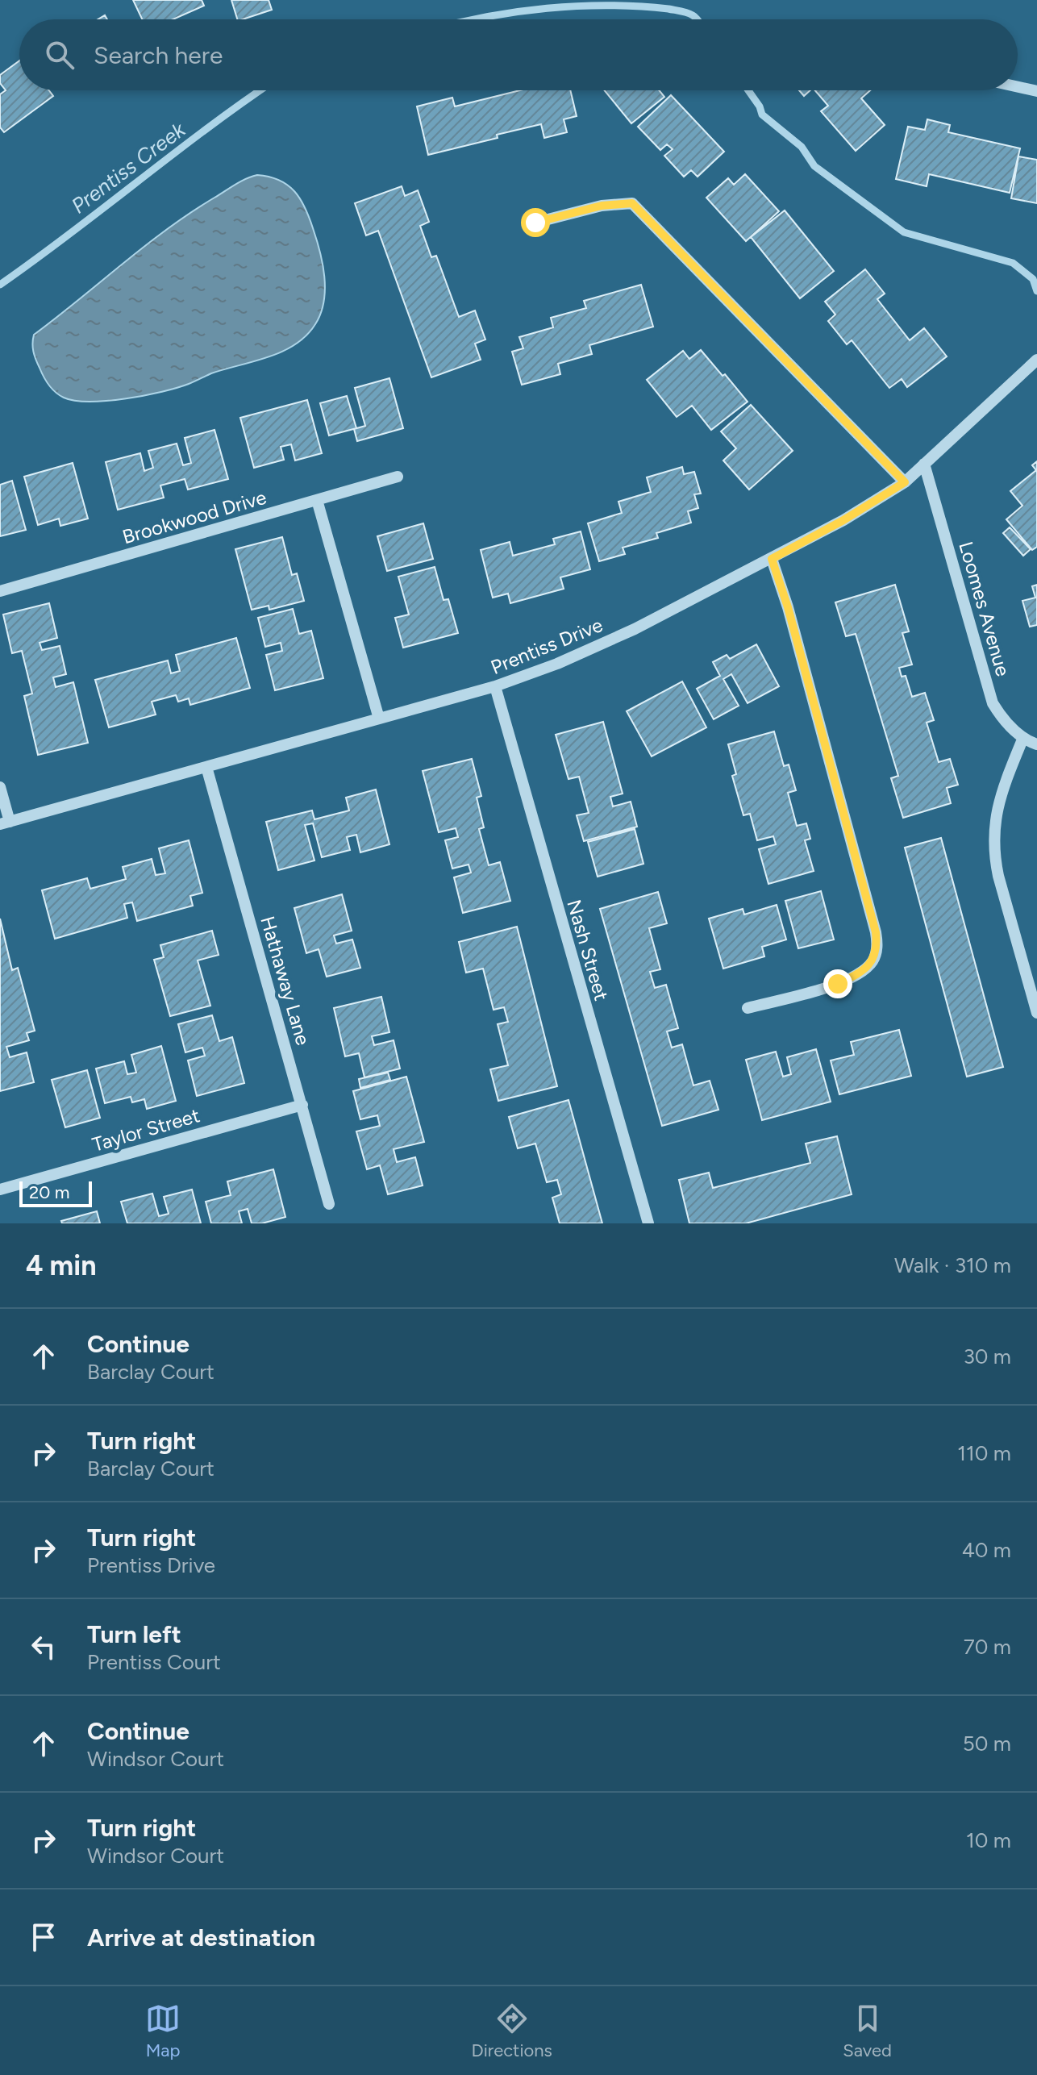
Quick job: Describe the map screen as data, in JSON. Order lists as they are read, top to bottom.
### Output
{
  "streets": {
    "street": [
      "Brookwood Drive",
      "Loomes Avenue",
      "Prentiss Drive",
      "Nash Street",
      "Hathaway Lane",
      "Taylor Street"
    ]
  },
  "crossings": [
    ["Loomes Avenue", "Prentiss Drive"],
    ["Prentiss Drive", "Nash Street"],
    ["Prentiss Drive", "Hathaway Lane"],
    ["Hathaway Lane", "Taylor Street"]
  ],
  "water": ["Prentiss Creek"],
  "scale_bar": "20 m",
  "page": {
    "search": "Search here",
    "scale": "20 m",
    "heading": ["4 min", "Walk · 310 m"],
    "list": [
      ["Continue", "Barclay Court", "30 m"],
      ["Turn right", "Barclay Court", "110 m"],
      ["Turn right", "Prentiss Drive", "40 m"],
      ["Turn left", "Prentiss Court", "70 m"],
      ["Continue", "Windsor Court", "50 m"],
      ["Turn right", "Windsor Court", "10 m"],
      "Arrive at destination"
    ],
    "nav": ["Map", "Directions", "Saved"]
  }
}
